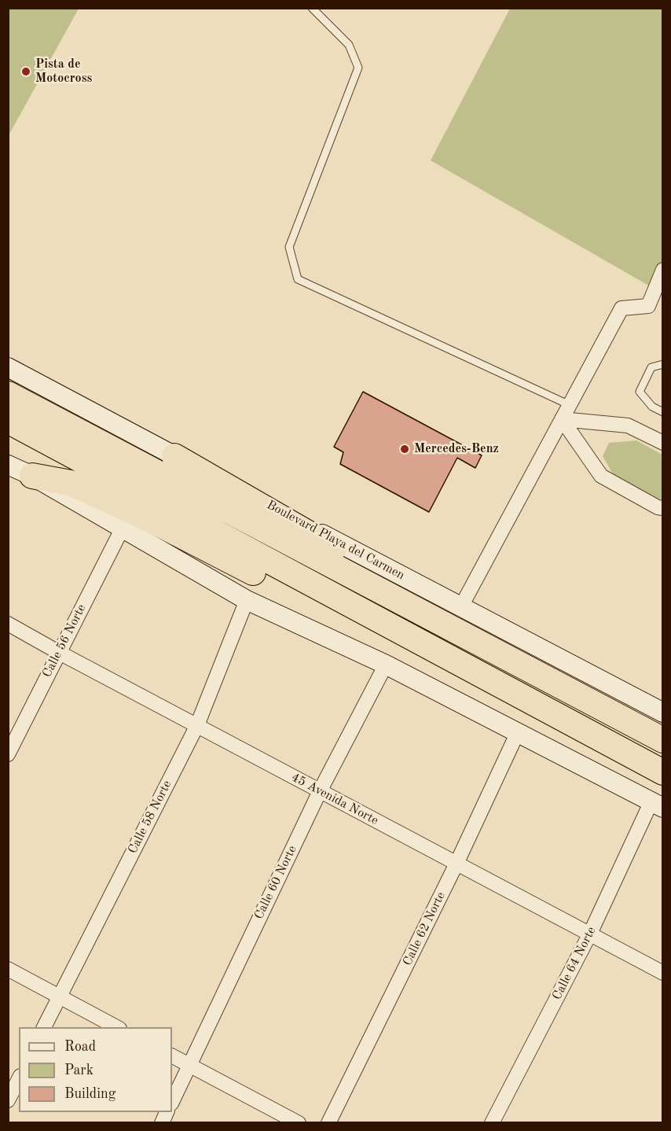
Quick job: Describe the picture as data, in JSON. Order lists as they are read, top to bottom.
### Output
{
  "streets": {
    "main road": ["Boulevard Playa del Carmen"],
    "street": [
      "Calle 56 Norte",
      "45 Avenida Norte",
      "Calle 58 Norte",
      "Calle 60 Norte",
      "Calle 62 Norte",
      "Calle 64 Norte"
    ]
  },
  "crossings": [
    ["Calle 56 Norte", "45 Avenida Norte"],
    ["45 Avenida Norte", "Calle 58 Norte"],
    ["45 Avenida Norte", "Calle 60 Norte"],
    ["45 Avenida Norte", "Calle 62 Norte"],
    ["45 Avenida Norte", "Calle 64 Norte"]
  ],
  "places": ["Pista de Motocross", "Mercedes-Benz"],
  "legend": ["Road", "Park", "Building"]
}
